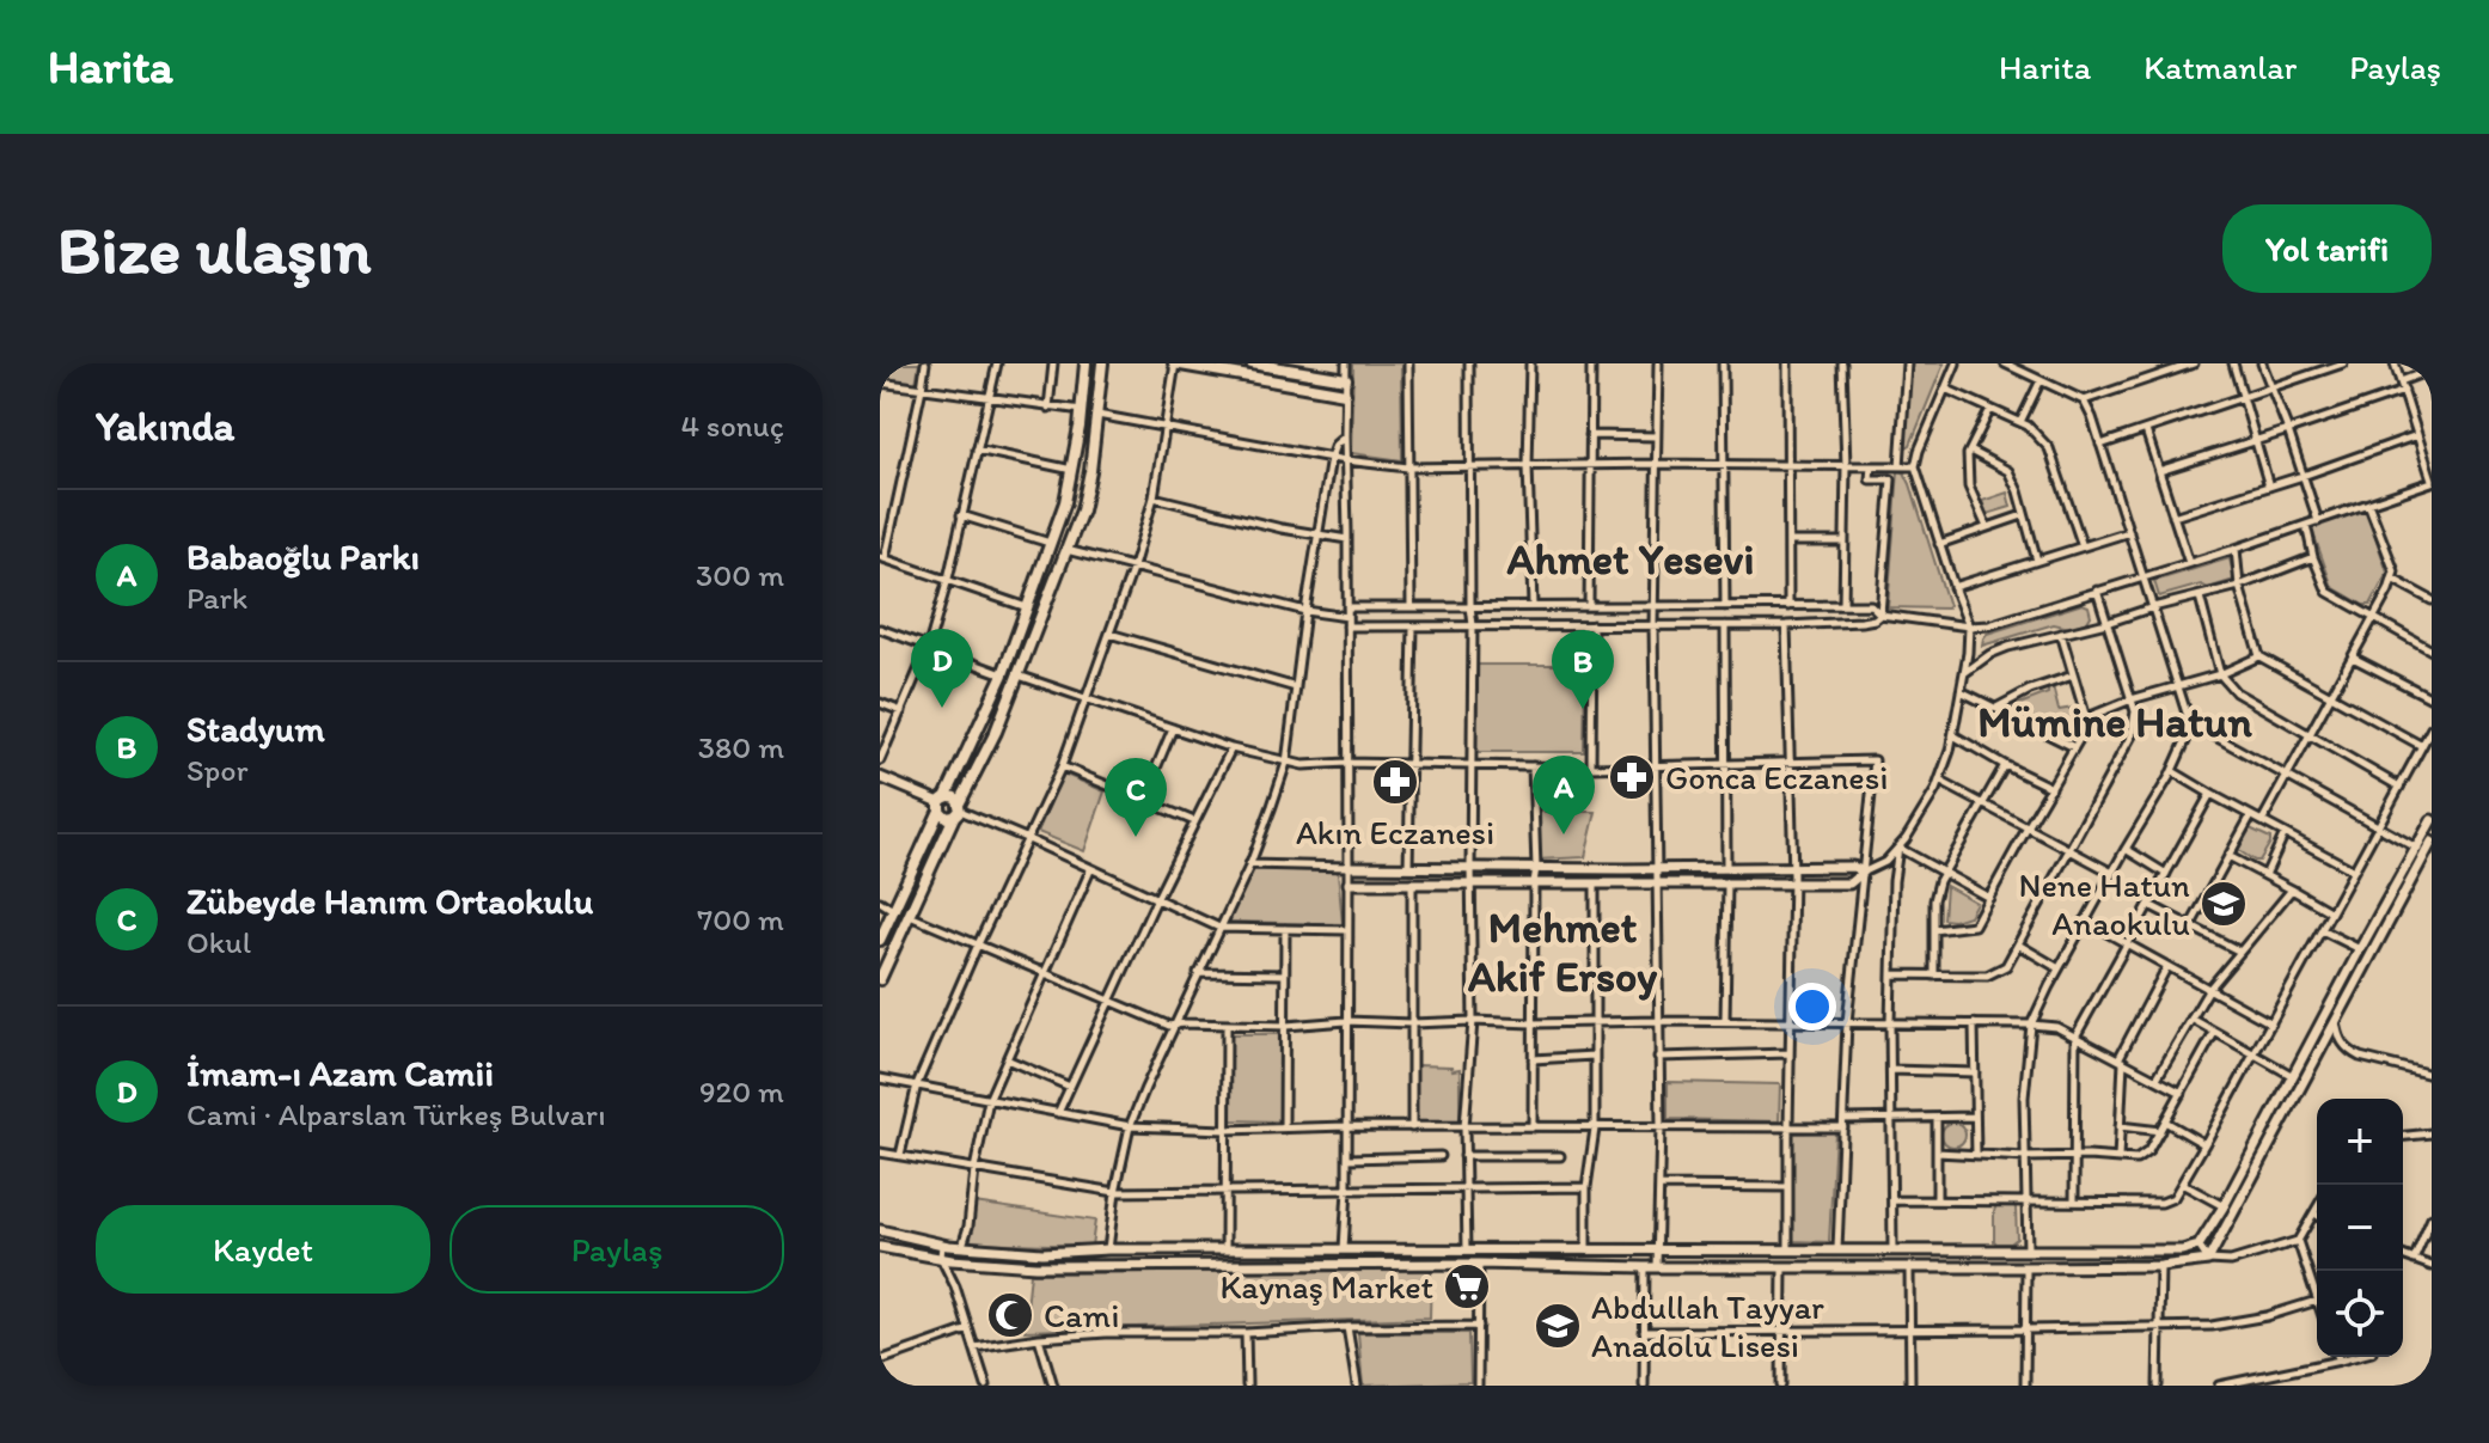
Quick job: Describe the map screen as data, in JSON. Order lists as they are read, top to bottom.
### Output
{
  "districts": ["Ahmet Yesevi", "Mümine Hatun", "Mehmet Akif Ersoy"],
  "places": {
    "pharmacy": ["Gonca Eczanesi", "Akın Eczanesi"],
    "school or university": ["Nene Hatun Anaokulu", "Abdullah Tayyar Anadolu Lisesi"],
    "supermarket": ["Kaynaş Market"],
    "mosque": ["Cami"]
  },
  "page": {
    "header": "Harita",
    "nav": ["Harita", "Katmanlar", "Paylaş"],
    "buttons": [
      "Yol tarifi",
      ["Kaydet", "Paylaş"]
    ],
    "title": "Bize ulaşın",
    "heading": ["Yakında", "4 sonuç"],
    "list": [
      {
        "mark": "A",
        "name": "Babaoğlu Parkı",
        "note": "Park",
        "value": "300 m"
      },
      {
        "mark": "B",
        "name": "Stadyum",
        "note": "Spor",
        "value": "380 m"
      },
      {
        "mark": "C",
        "name": "Zübeyde Hanım Ortaokulu",
        "note": "Okul",
        "value": "700 m"
      },
      {
        "mark": "D",
        "name": "İmam-ı Azam Camii",
        "note": "Cami · Alparslan Türkeş Bulvarı",
        "value": "920 m"
      }
    ],
    "pins": [
      "D",
      "B",
      "A",
      "C"
    ],
    "map_buttons": ["+", "−"]
  }
}
